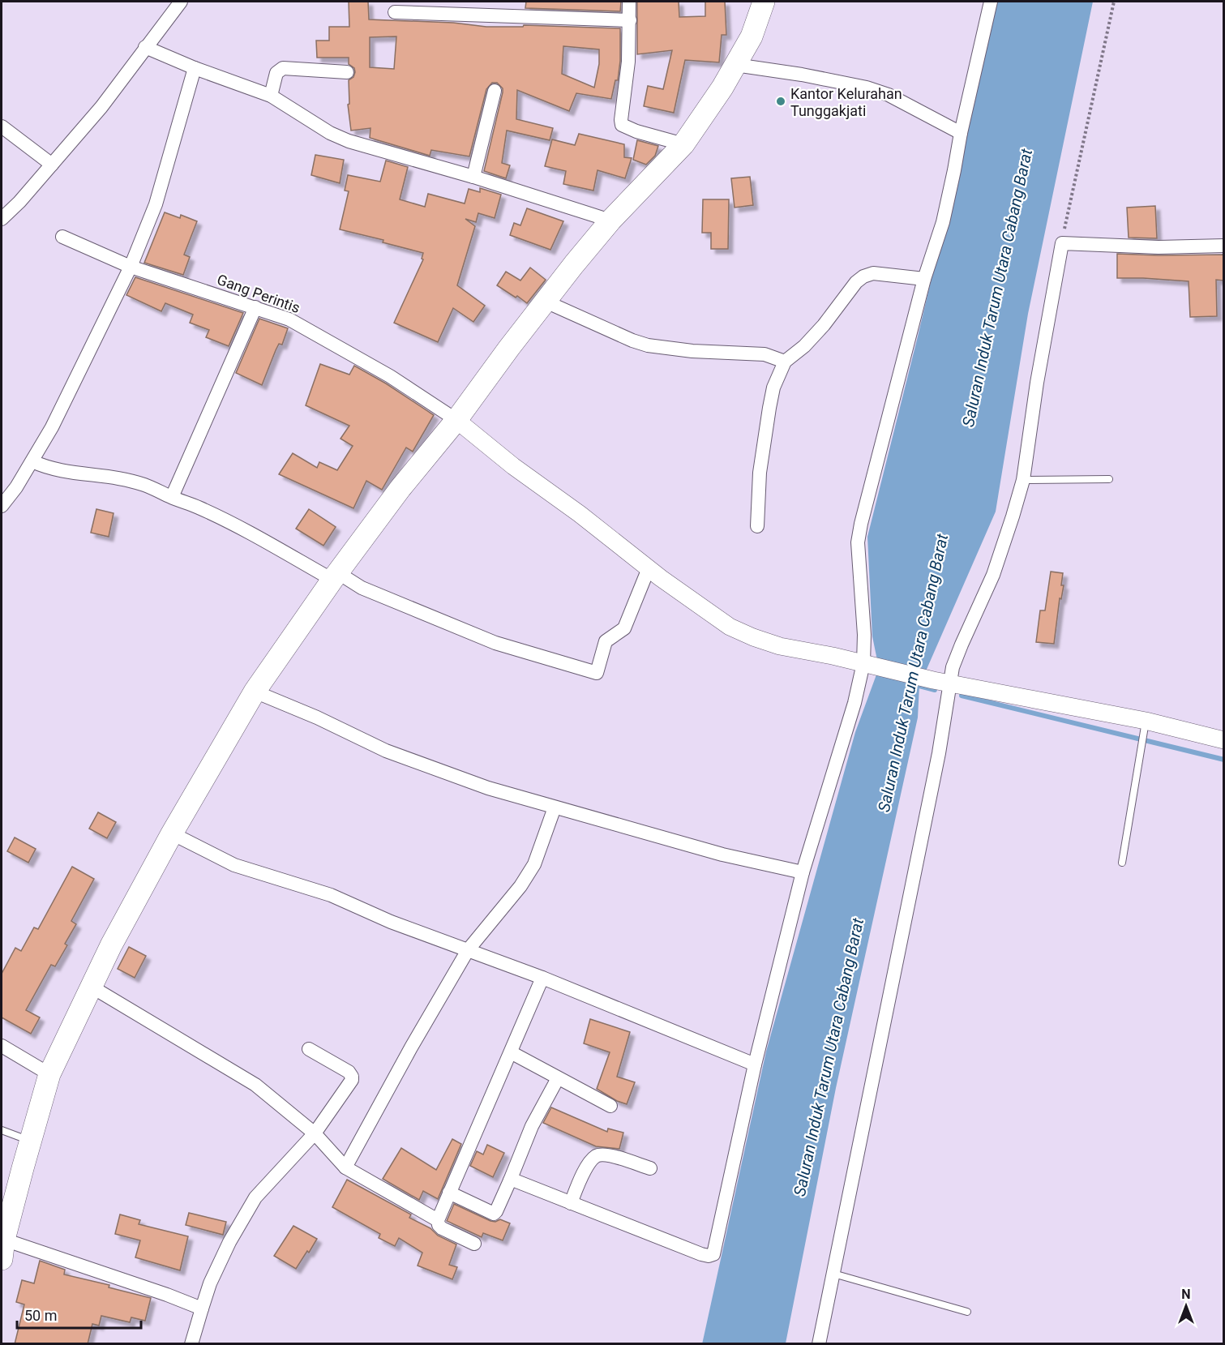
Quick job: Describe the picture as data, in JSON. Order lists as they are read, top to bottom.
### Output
{
  "streets": {
    "street": ["Gang Perintis"]
  },
  "water": ["Saluran Induk Tarum Utara Cabang Barat"],
  "places": ["Kantor Kelurahan Tunggakjati"],
  "scale_bar": "50 m",
  "north": "top"
}
